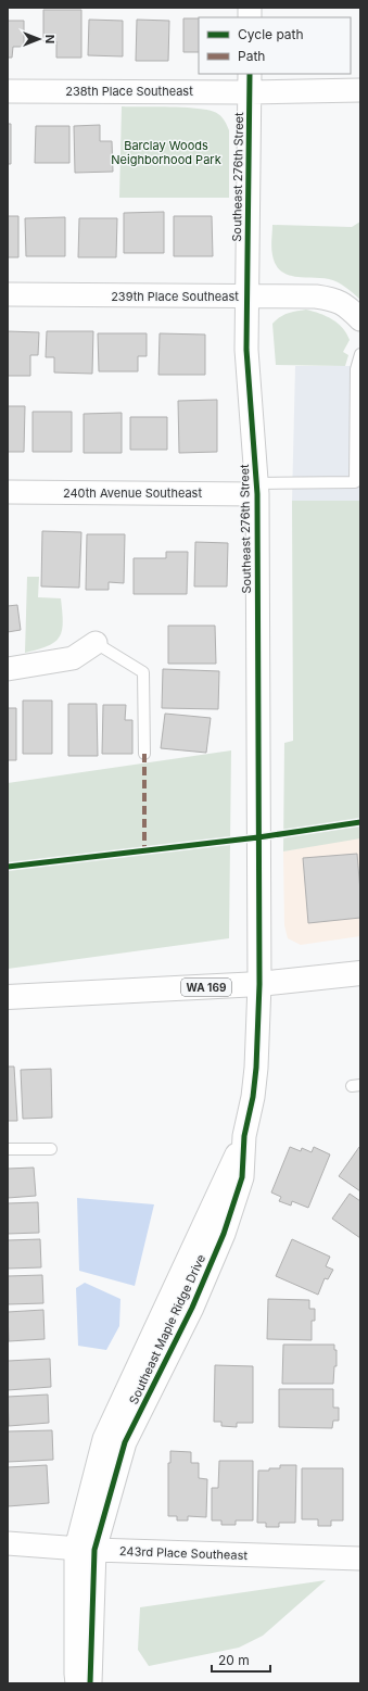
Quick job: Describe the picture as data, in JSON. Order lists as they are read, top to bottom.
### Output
{
  "streets": {
    "main road": ["WA 169"],
    "street": [
      "238th Place Southeast",
      "Southeast 276th Street",
      "239th Place Southeast",
      "240th Avenue Southeast",
      "Southeast Maple Ridge Drive",
      "243rd Place Southeast"
    ]
  },
  "crossings": [
    ["238th Place Southeast", "Southeast 276th Street"],
    ["Southeast 276th Street", "239th Place Southeast"],
    ["Southeast 276th Street", "240th Avenue Southeast"],
    ["Southeast 276th Street", "WA 169"],
    ["Southeast 276th Street", "Southeast Maple Ridge Drive"],
    ["WA 169", "Southeast Maple Ridge Drive"],
    ["Southeast Maple Ridge Drive", "243rd Place Southeast"]
  ],
  "parks": ["Barclay Woods Neighborhood Park"],
  "legend": ["Cycle path", "Path"],
  "scale_bar": "20 m",
  "north": "right"
}
